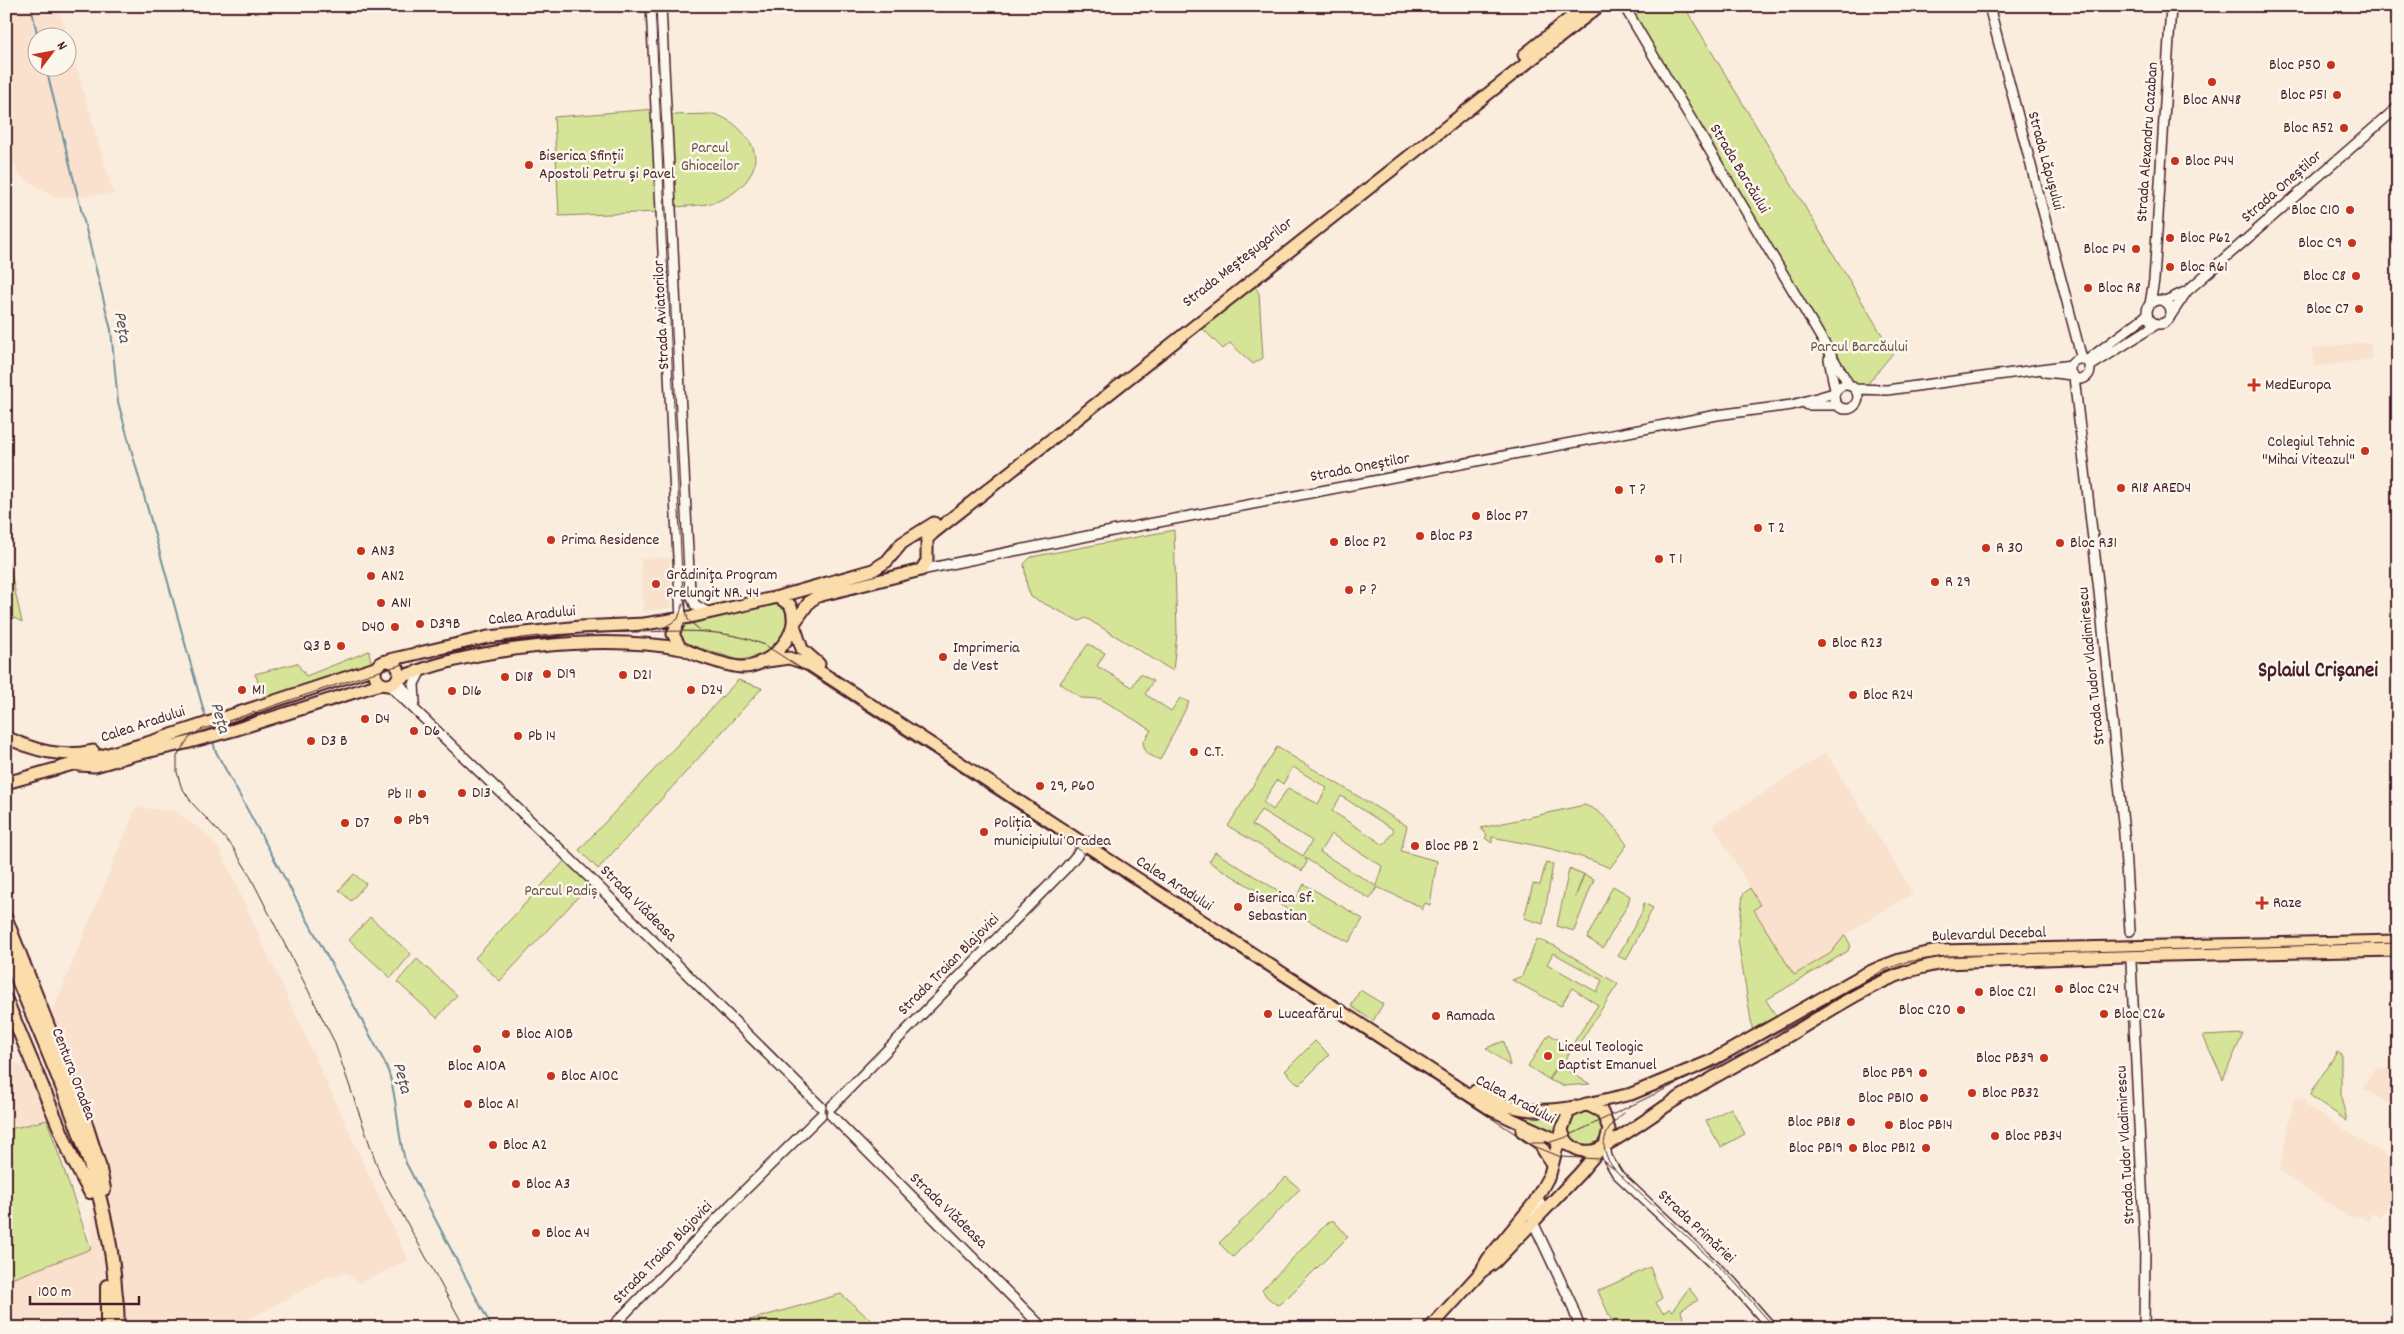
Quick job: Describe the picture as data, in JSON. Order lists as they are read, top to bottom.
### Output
{
  "streets": {
    "highway": ["Centura Oradea"],
    "main road": ["Strada Meșteșugarilor", "Calea Aradului", "Bulevardul Decebal"],
    "street": [
      "Strada Alexandru Cazaban",
      "Strada Lăpușului",
      "Strada Barcăului",
      "Strada Oneștilor",
      "Strada Aviatorilor",
      "Strada Tudor Vladimirescu",
      "Strada Vlădeasa",
      "Strada Traian Blajovici",
      "Strada Primăriei"
    ]
  },
  "crossings": [
    ["Strada Alexandru Cazaban", "Strada Oneștilor"],
    ["Strada Lăpușului", "Strada Tudor Vladimirescu"],
    ["Strada Barcăului", "Strada Oneștilor"],
    ["Strada Oneștilor", "Strada Meșteșugarilor"],
    ["Strada Aviatorilor", "Calea Aradului"],
    ["Calea Aradului", "Strada Vlădeasa"],
    ["Calea Aradului", "Bulevardul Decebal"],
    ["Calea Aradului", "Strada Traian Blajovici"],
    ["Calea Aradului", "Strada Primăriei"],
    ["Strada Vlădeasa", "Strada Traian Blajovici"],
    ["Bulevardul Decebal", "Strada Primăriei"]
  ],
  "districts": ["Splaiul Crișanei"],
  "water": ["Peța"],
  "parks": ["Parcul Ghioceilor", "Parcul Barcăului", "Parcul Padiș"],
  "places": {
    "other": [
      "Bloc P50",
      "Bloc AN48",
      "Bloc P51",
      "Bloc R52",
      "Bloc P44",
      "Biserica Sfinții Apostoli Petru și Pavel",
      "Bloc C10",
      "Bloc P62",
      "Bloc C9",
      "Bloc P4",
      "Bloc R61",
      "Bloc C8",
      "Bloc R8",
      "Bloc C7",
      "Colegiul Tehnic \"Mihai Viteazul\"",
      "R18 ARED4",
      "T ?",
      "Bloc P7",
      "T 2",
      "Bloc P3",
      "Prima Residence",
      "Bloc P2",
      "Bloc R31",
      "R 30",
      "AN3",
      "T 1",
      "AN2",
      "R 29",
      "Grădiniţa Program Prelungit NR. 44",
      "P ?",
      "AN1",
      "D39B",
      "D40",
      "Bloc R23",
      "Q3 B",
      "Imprimeria de Vest",
      "D19",
      "D21",
      "D18",
      "M1",
      "D24",
      "D16",
      "Bloc R24",
      "D4",
      "D6",
      "Pb 14",
      "D3 B",
      "C.T.",
      "29, P60",
      "D13",
      "Pb 11",
      "Pb9",
      "D7",
      "Poliția municipiului Oradea",
      "Bloc PB 2",
      "Biserica Sf. Sebastian",
      "Bloc C24",
      "Bloc C21",
      "Bloc C20",
      "Luceafărul",
      "Bloc C26",
      "Ramada",
      "Bloc A10B",
      "Bloc A10A",
      "Liceul Teologic Baptist Emanuel",
      "Bloc PB39",
      "Bloc PB9",
      "Bloc A10C",
      "Bloc PB32",
      "Bloc PB10",
      "Bloc A1",
      "Bloc PB18",
      "Bloc PB14",
      "Bloc PB34",
      "Bloc A2",
      "Bloc PB19",
      "Bloc PB12",
      "Bloc A3",
      "Bloc A4"
    ],
    "health": ["MedEuropa", "Raze"]
  },
  "scale_bar": "100 m",
  "north": "top right"
}
